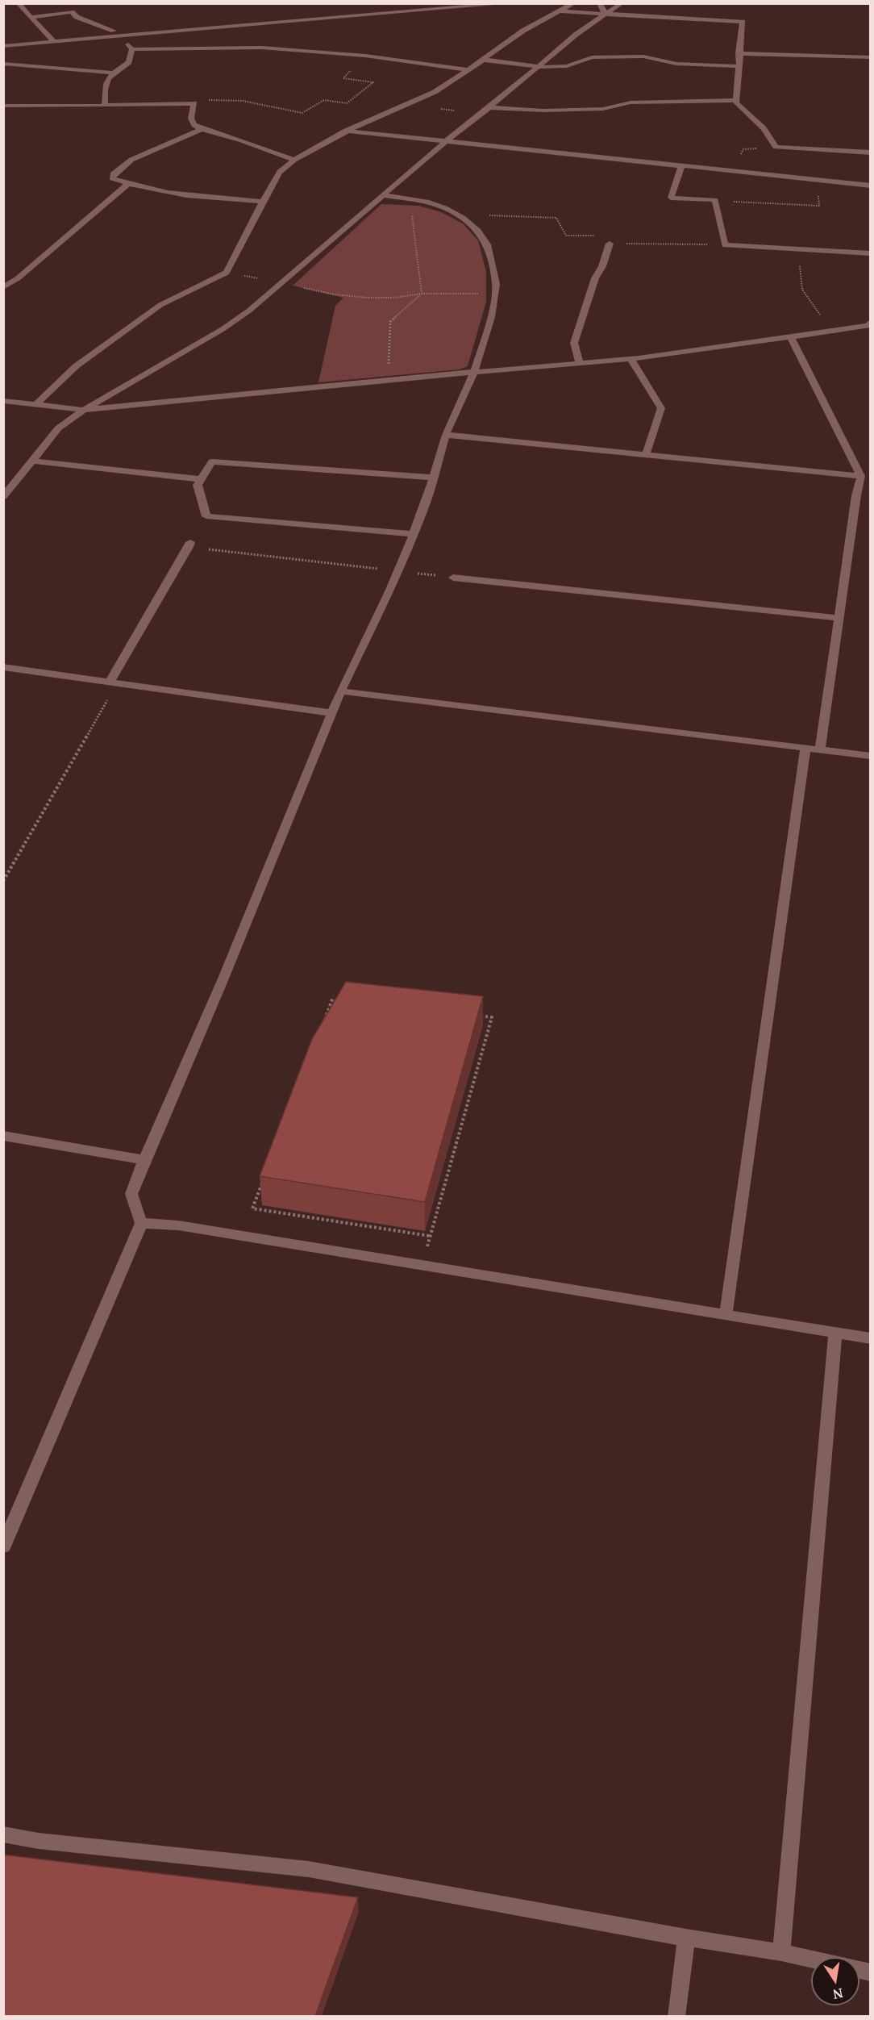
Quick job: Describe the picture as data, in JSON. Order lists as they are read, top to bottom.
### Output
{
  "north": "bottom"
}
